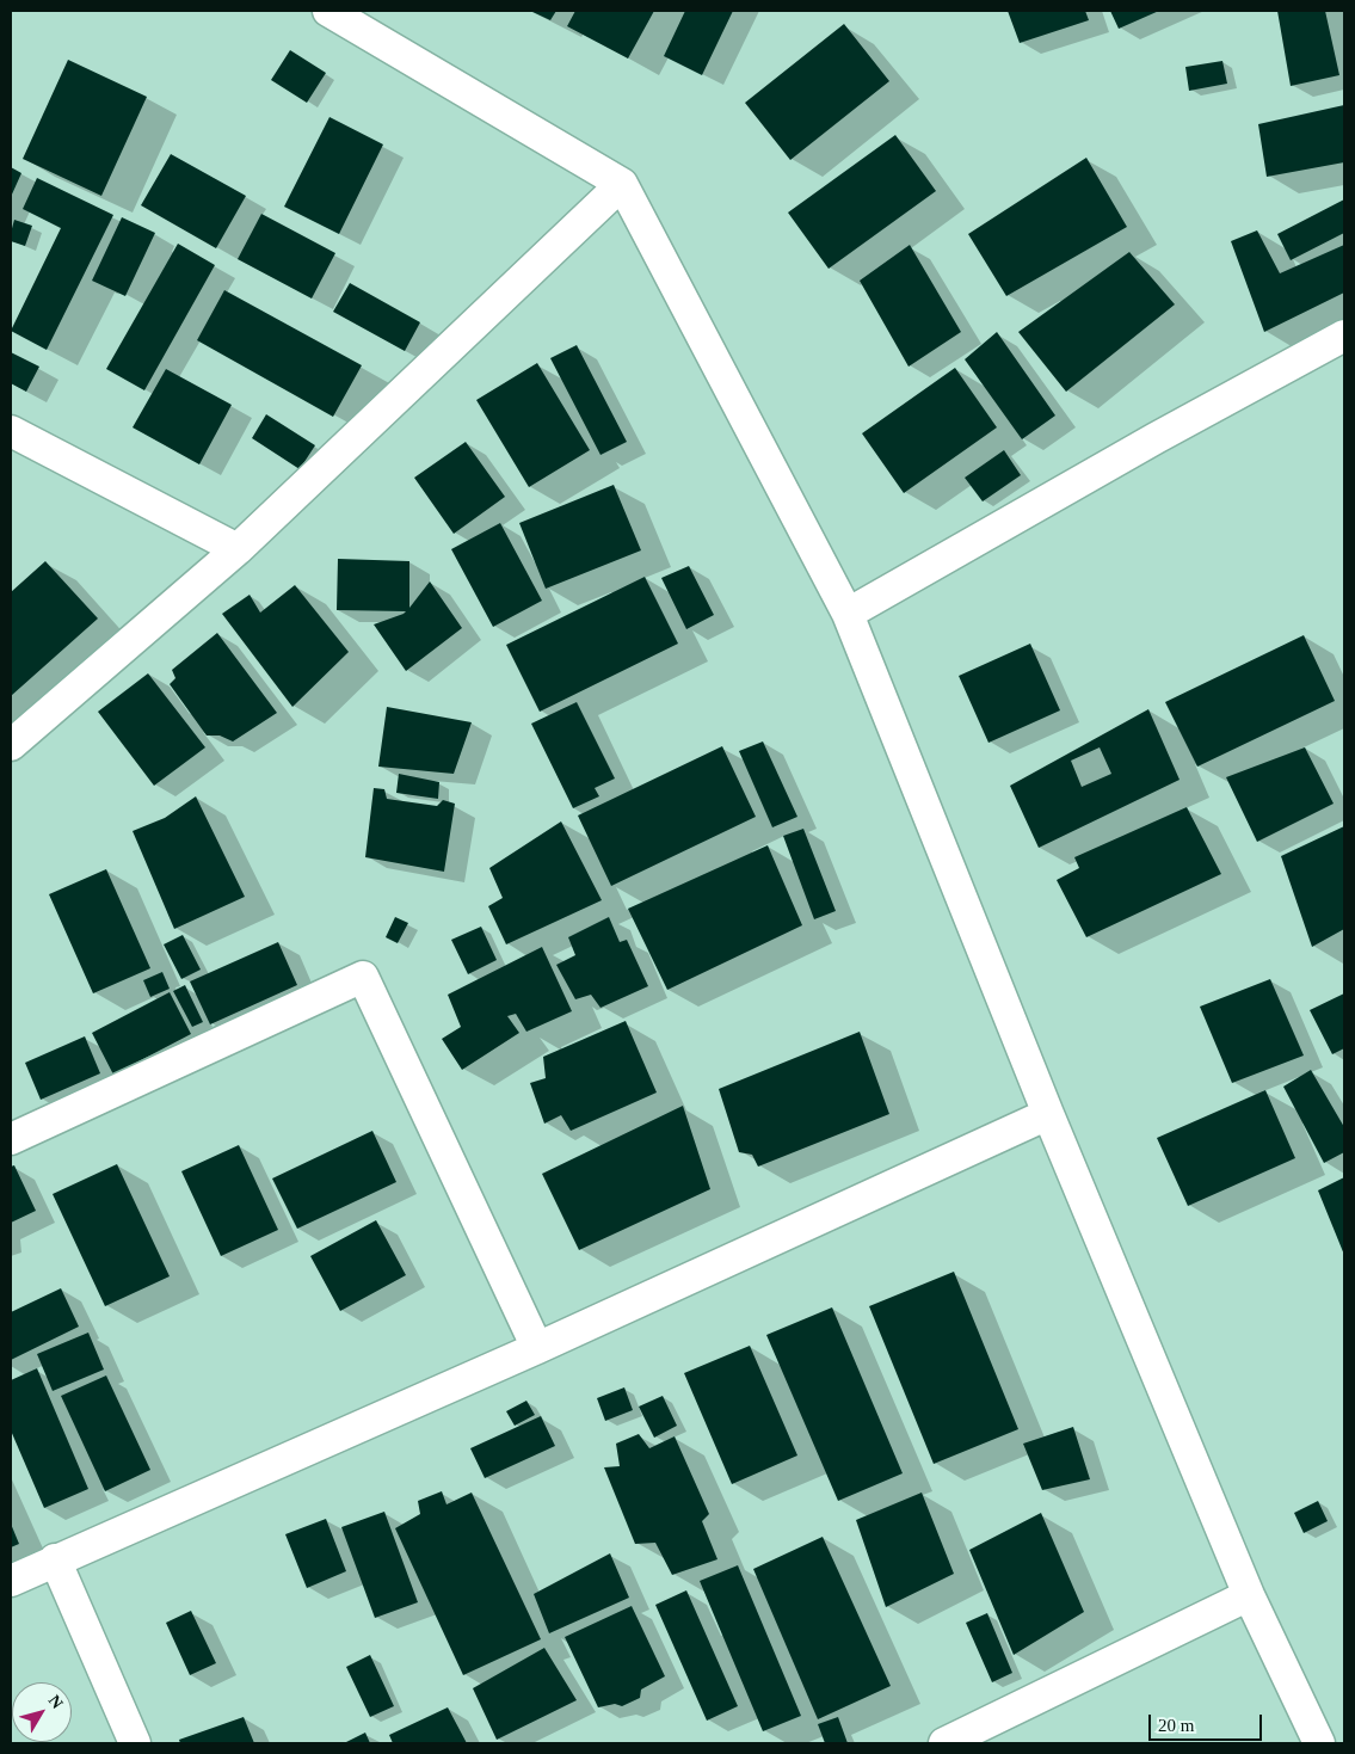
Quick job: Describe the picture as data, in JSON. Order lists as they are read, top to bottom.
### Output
{
  "scale_bar": "20 m",
  "north": "top right"
}
